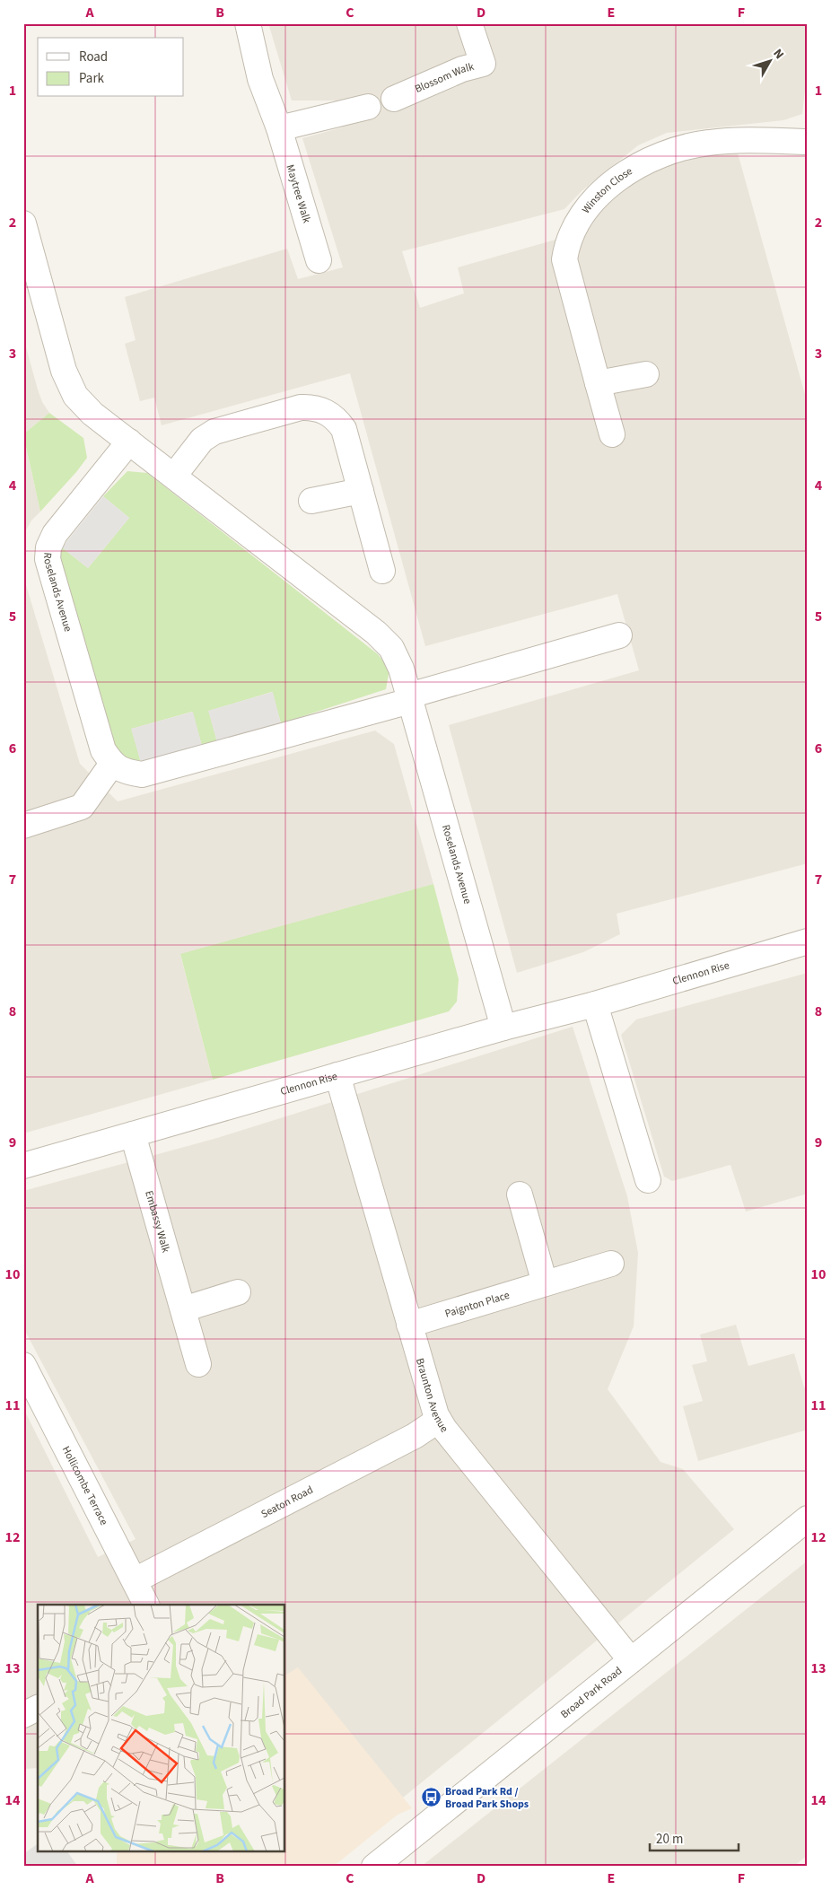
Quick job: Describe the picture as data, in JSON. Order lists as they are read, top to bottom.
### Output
{
  "streets": {
    "street": [
      "Blossom Walk",
      "Winston Close",
      "Maytree Walk",
      "Roselands Avenue",
      "Clennon Rise",
      "Embassy Walk",
      "Paignton Place",
      "Braunton Avenue",
      "Hollicombe Terrace",
      "Seaton Road",
      "Broad Park Road"
    ]
  },
  "crossings": [
    ["Roselands Avenue", "Clennon Rise"],
    ["Clennon Rise", "Embassy Walk"],
    ["Clennon Rise", "Braunton Avenue"],
    ["Paignton Place", "Braunton Avenue"],
    ["Braunton Avenue", "Seaton Road"],
    ["Braunton Avenue", "Broad Park Road"],
    ["Hollicombe Terrace", "Seaton Road"]
  ],
  "places": {
    "bus stop": ["Broad Park Rd / Broad Park Shops"]
  },
  "legend": ["Road", "Park"],
  "scale_bar": "20 m",
  "north": "top right",
  "grid": {
    "columns": [
      "A",
      "B",
      "C",
      "D",
      "E",
      "F"
    ],
    "rows": [
      "1",
      "2",
      "3",
      "4",
      "5",
      "6",
      "7",
      "8",
      "9",
      "10",
      "11",
      "12",
      "13",
      "14"
    ]
  }
}
